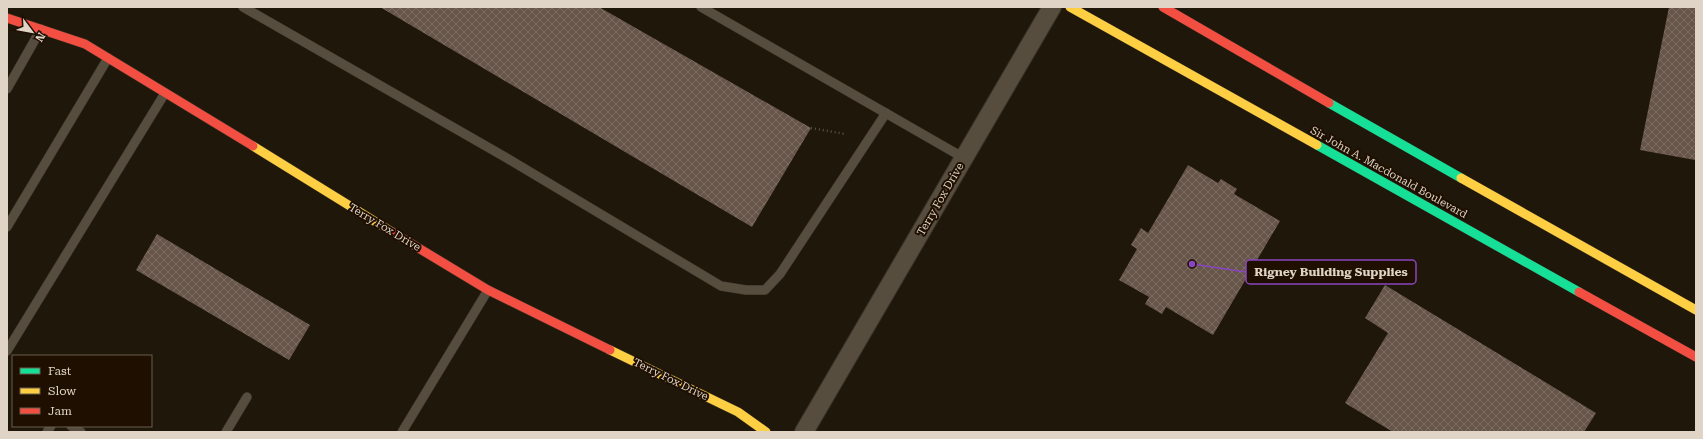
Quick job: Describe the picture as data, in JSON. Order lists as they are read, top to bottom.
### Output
{
  "streets": {
    "main road": ["Sir John A. Macdonald Boulevard", "Terry Fox Drive"]
  },
  "places": ["Rigney Building Supplies"],
  "legend": ["Fast", "Slow", "Jam"],
  "north": "bottom right"
}
